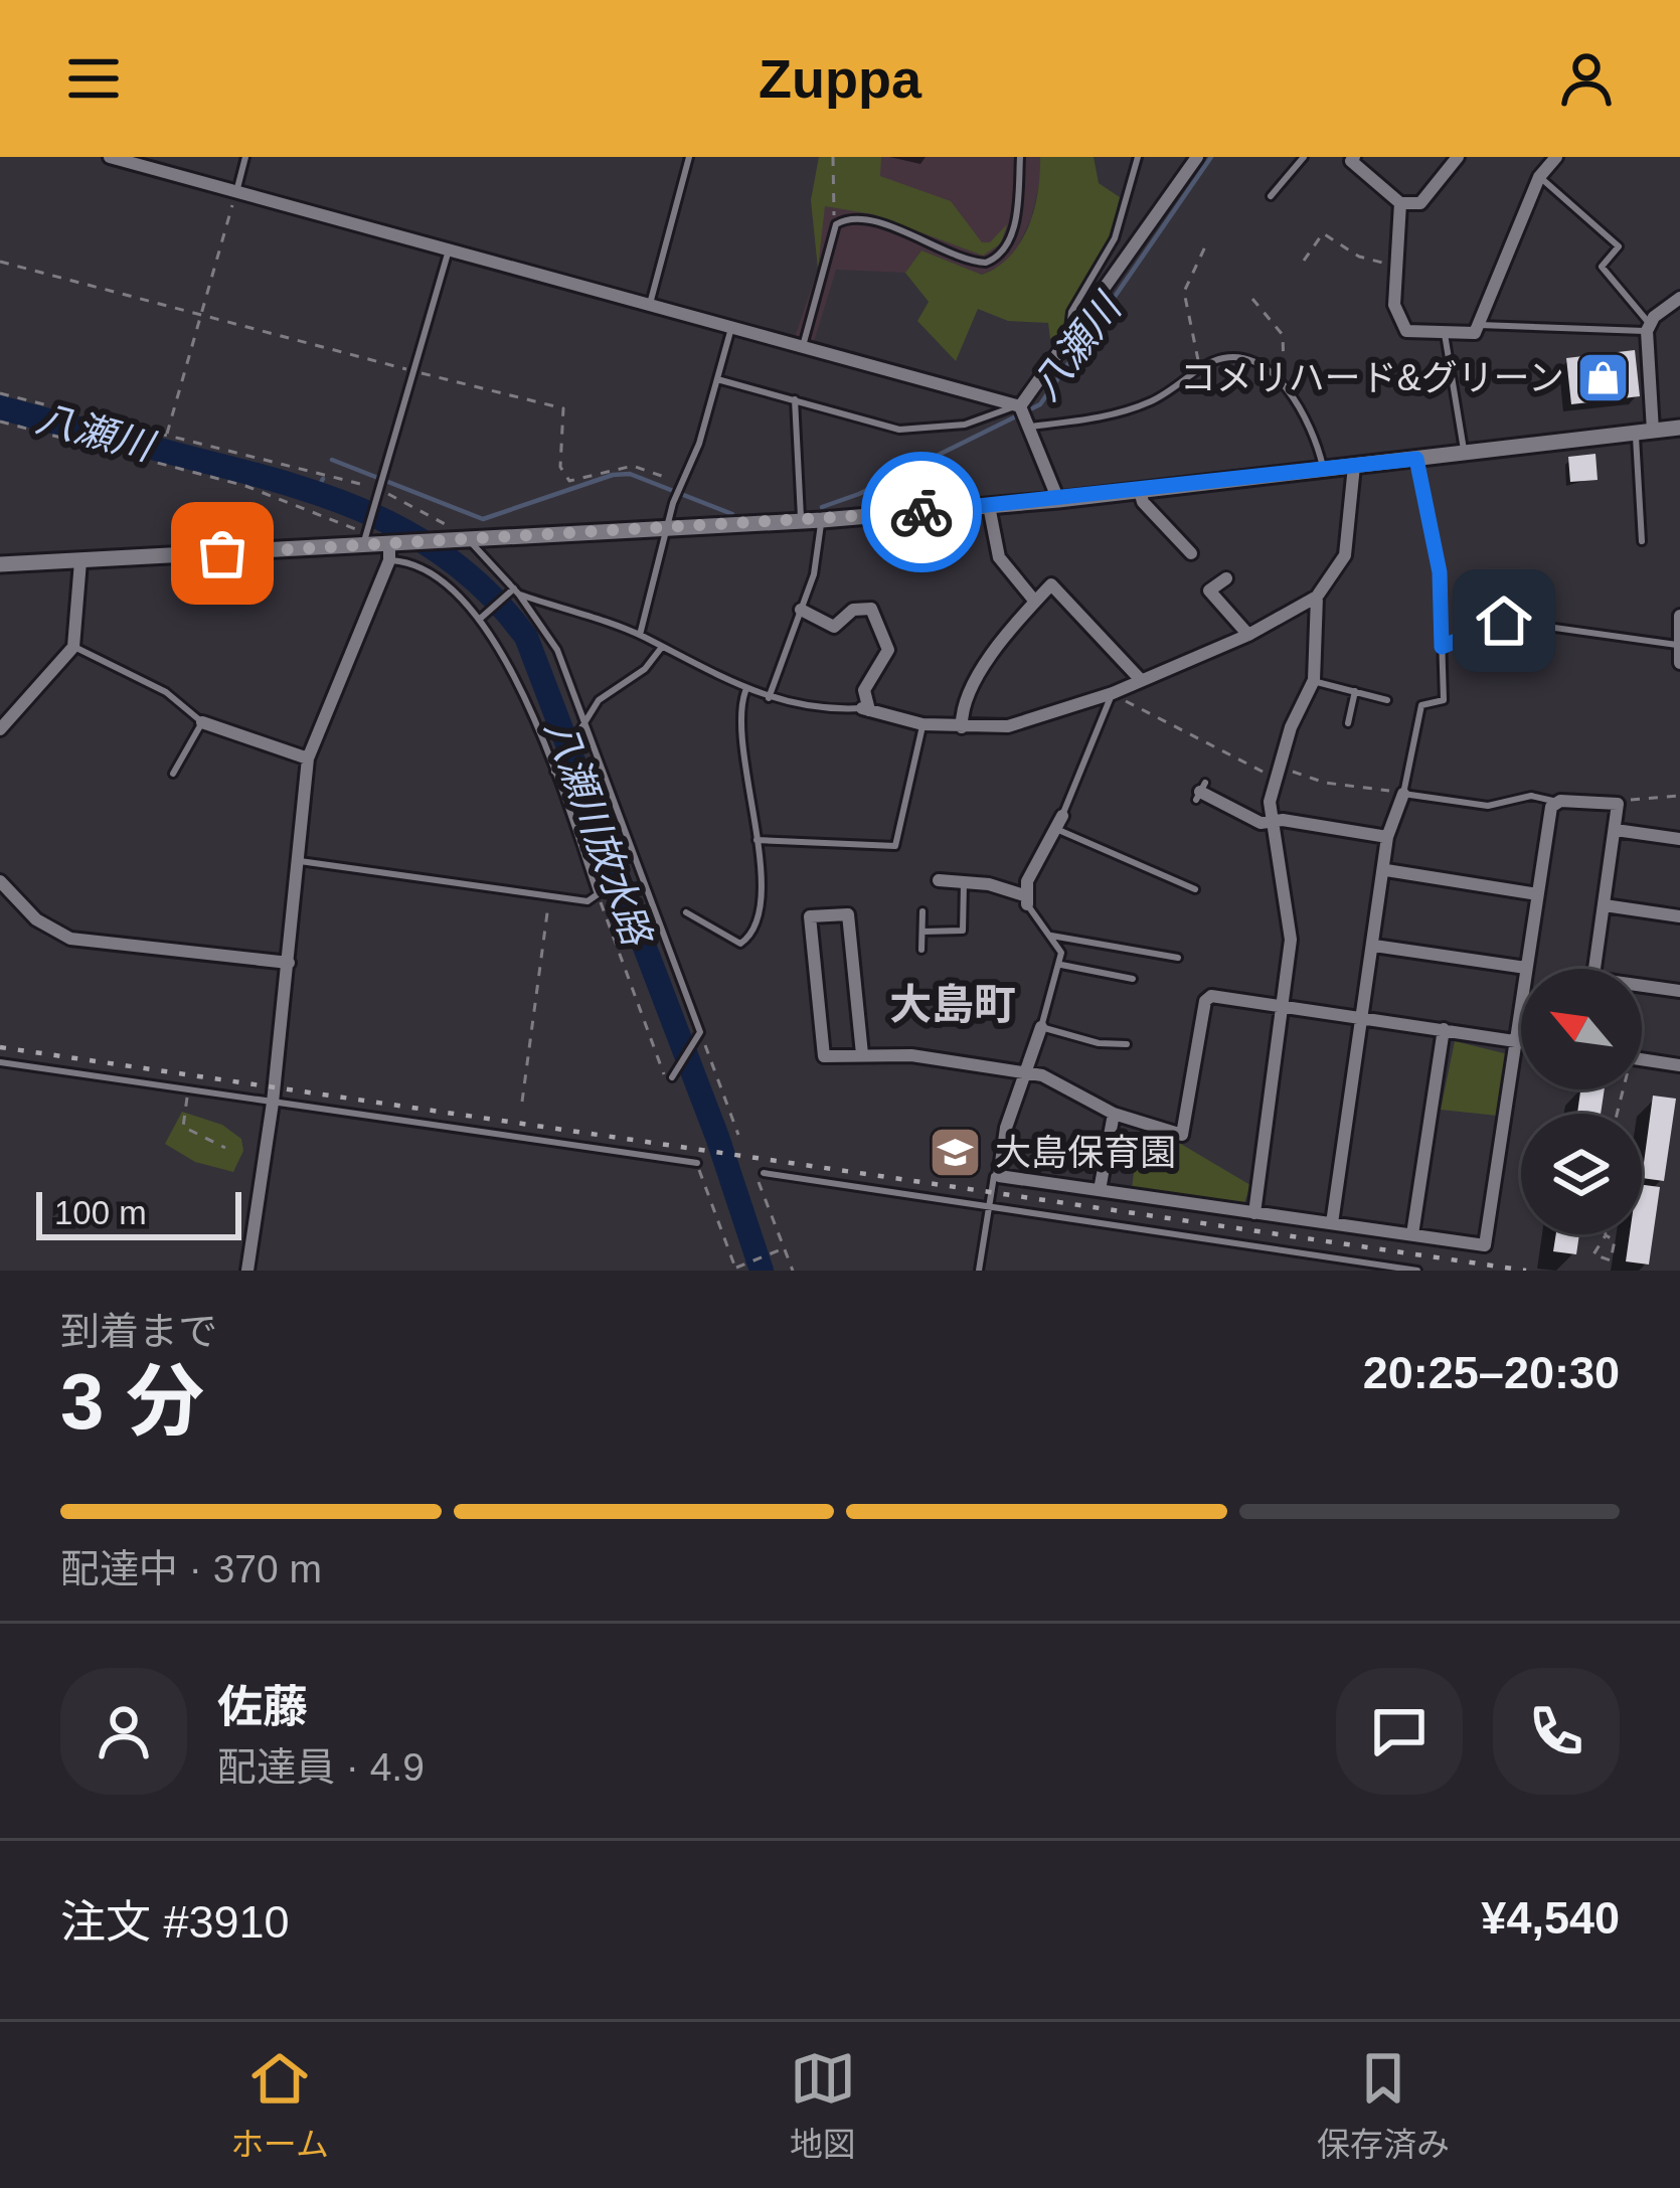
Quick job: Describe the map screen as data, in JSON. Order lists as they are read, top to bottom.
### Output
{
  "districts": ["大島町"],
  "water": ["八瀬川", "八瀬川放水路"],
  "places": {
    "shop": ["コメリハード&グリーン"],
    "school or university": ["大島保育園"]
  },
  "scale_bar": "100 m",
  "north": "top left",
  "page": {
    "header": "Zuppa",
    "scale": "100 m",
    "heading": ["3 分", "到着まで", "20:25–20:30"],
    "panel": [
      "佐藤",
      "配達員 · 4.9",
      "注文 #3910",
      "¥4,540"
    ],
    "bar": "配達中 · 370 m",
    "tabs": ["ホーム", "地図", "保存済み"]
  }
}
